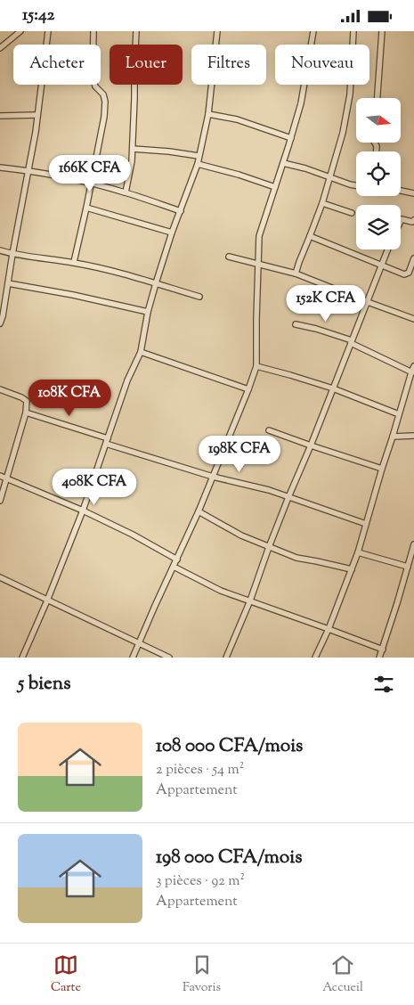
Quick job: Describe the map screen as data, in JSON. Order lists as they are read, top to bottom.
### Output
{
  "north": "right",
  "page": {
    "status": "15:42",
    "chip": [
      "Acheter",
      "Louer",
      "Filtres",
      "Nouveau"
    ],
    "price": [
      "166K CFA",
      "152K CFA",
      "108K CFA",
      "198K CFA",
      "408K CFA"
    ],
    "heading": "5 biens",
    "list": [
      {
        "name": "108 000 CFA/mois",
        "note": "2 pièces · 54 m² · Appartement"
      },
      {
        "name": "198 000 CFA/mois",
        "note": "3 pièces · 92 m² · Appartement"
      }
    ],
    "tabs": ["Carte", "Favoris", "Accueil"]
  }
}
